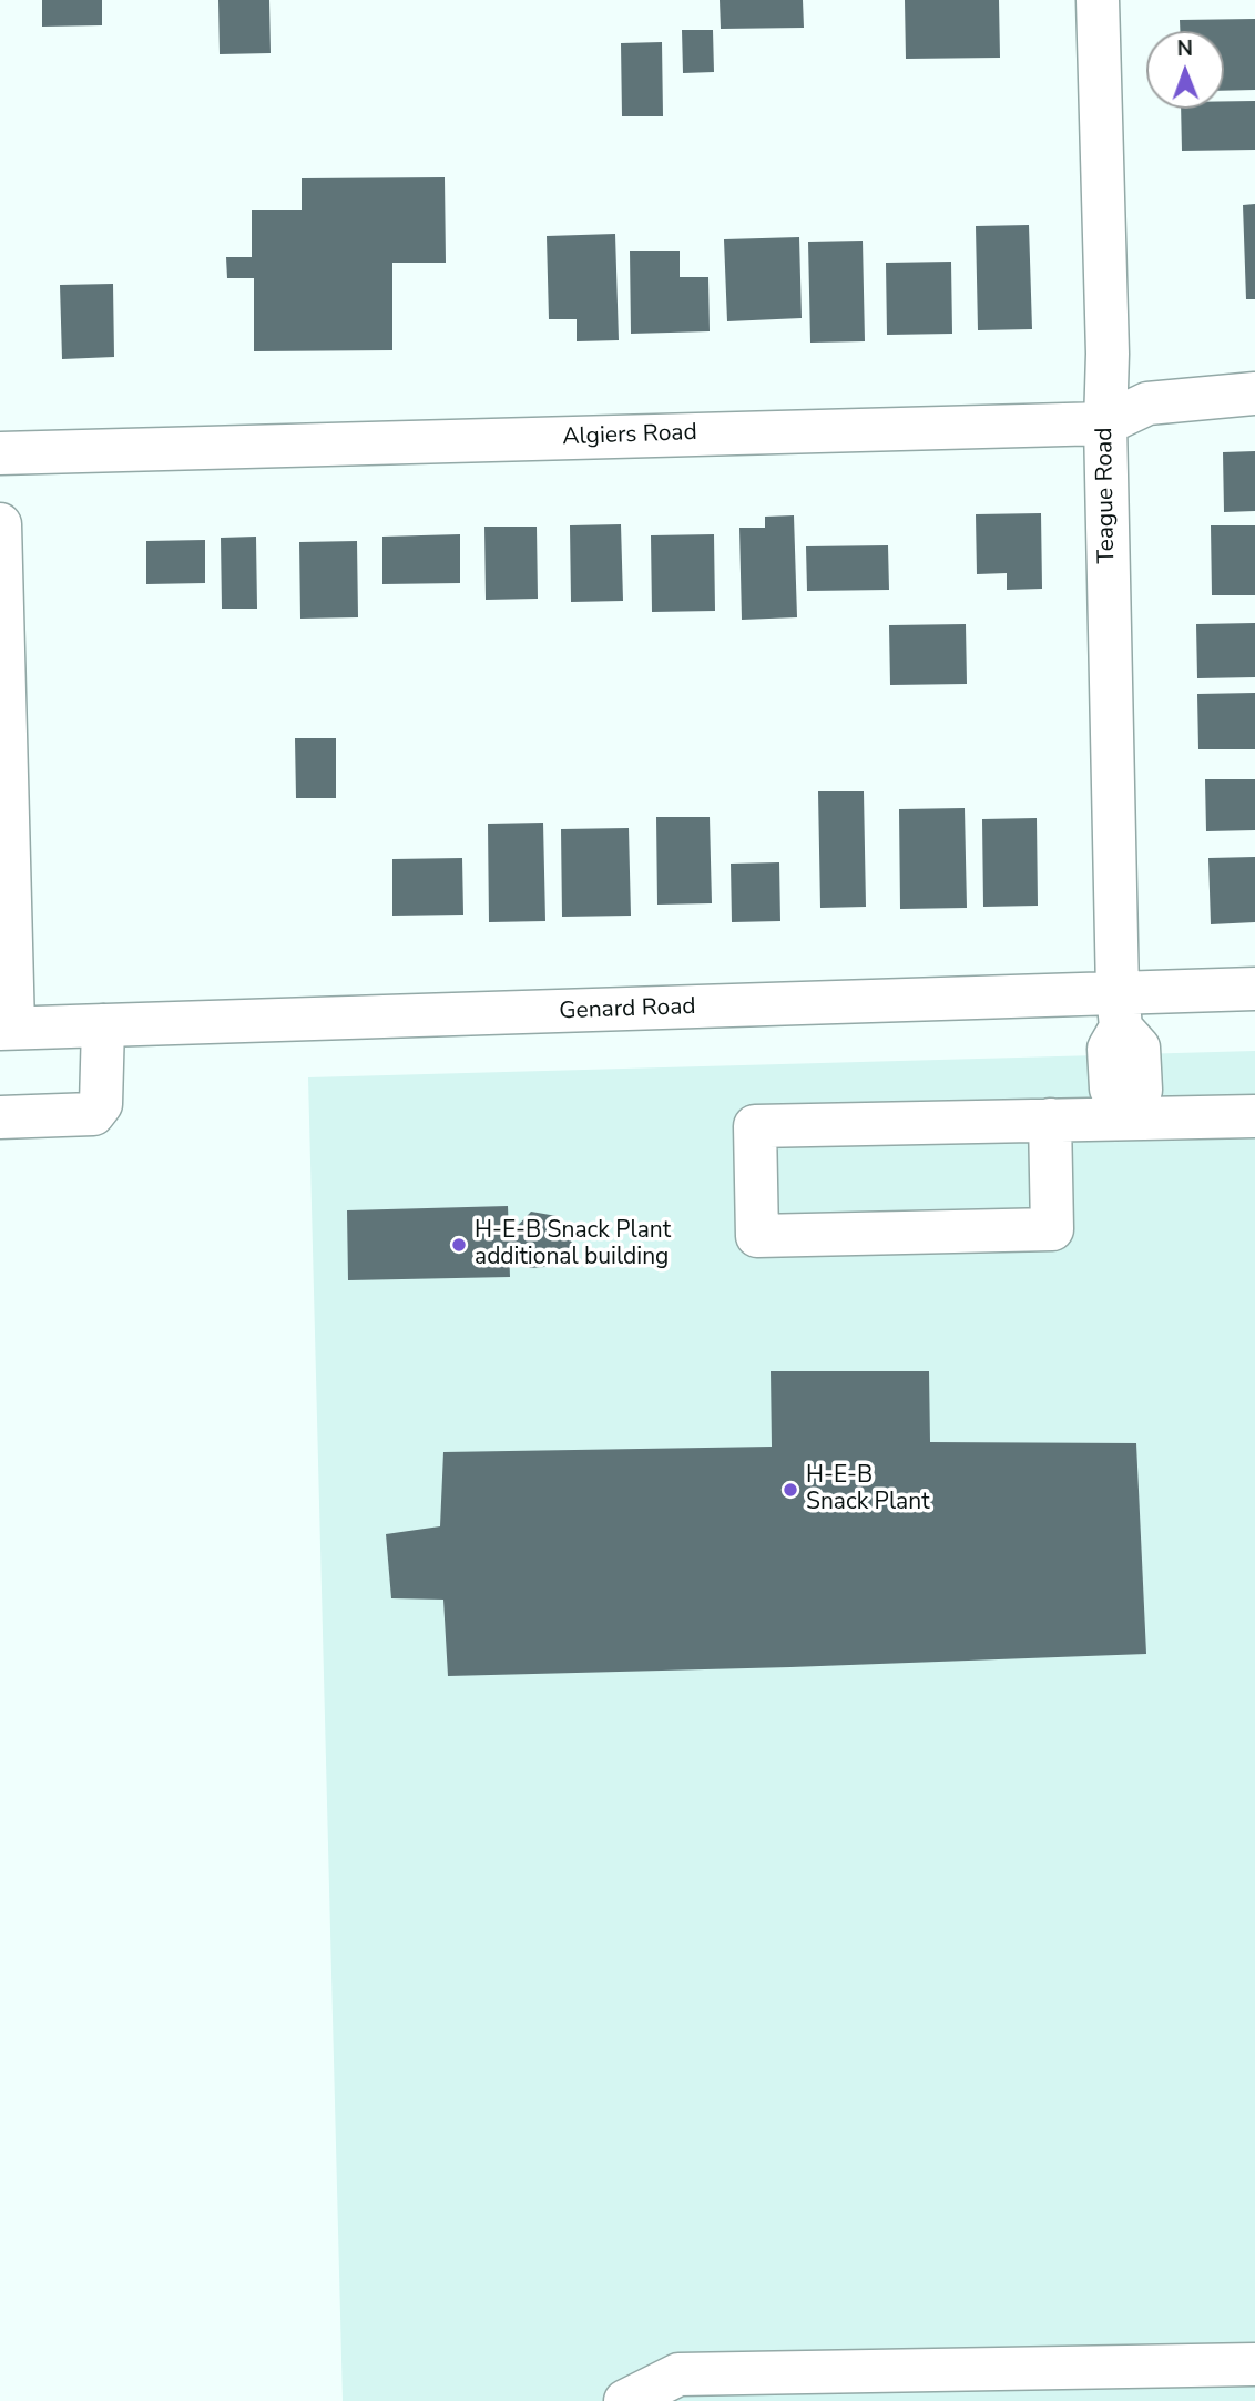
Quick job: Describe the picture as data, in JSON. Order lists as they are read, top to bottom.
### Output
{
  "streets": {
    "street": ["Algiers Road", "Teague Road", "Genard Road"]
  },
  "crossings": [
    ["Algiers Road", "Teague Road"],
    ["Teague Road", "Genard Road"]
  ],
  "places": ["H-E-B Snack Plant additional building", "H-E-B Snack Plant"],
  "north": "top"
}
